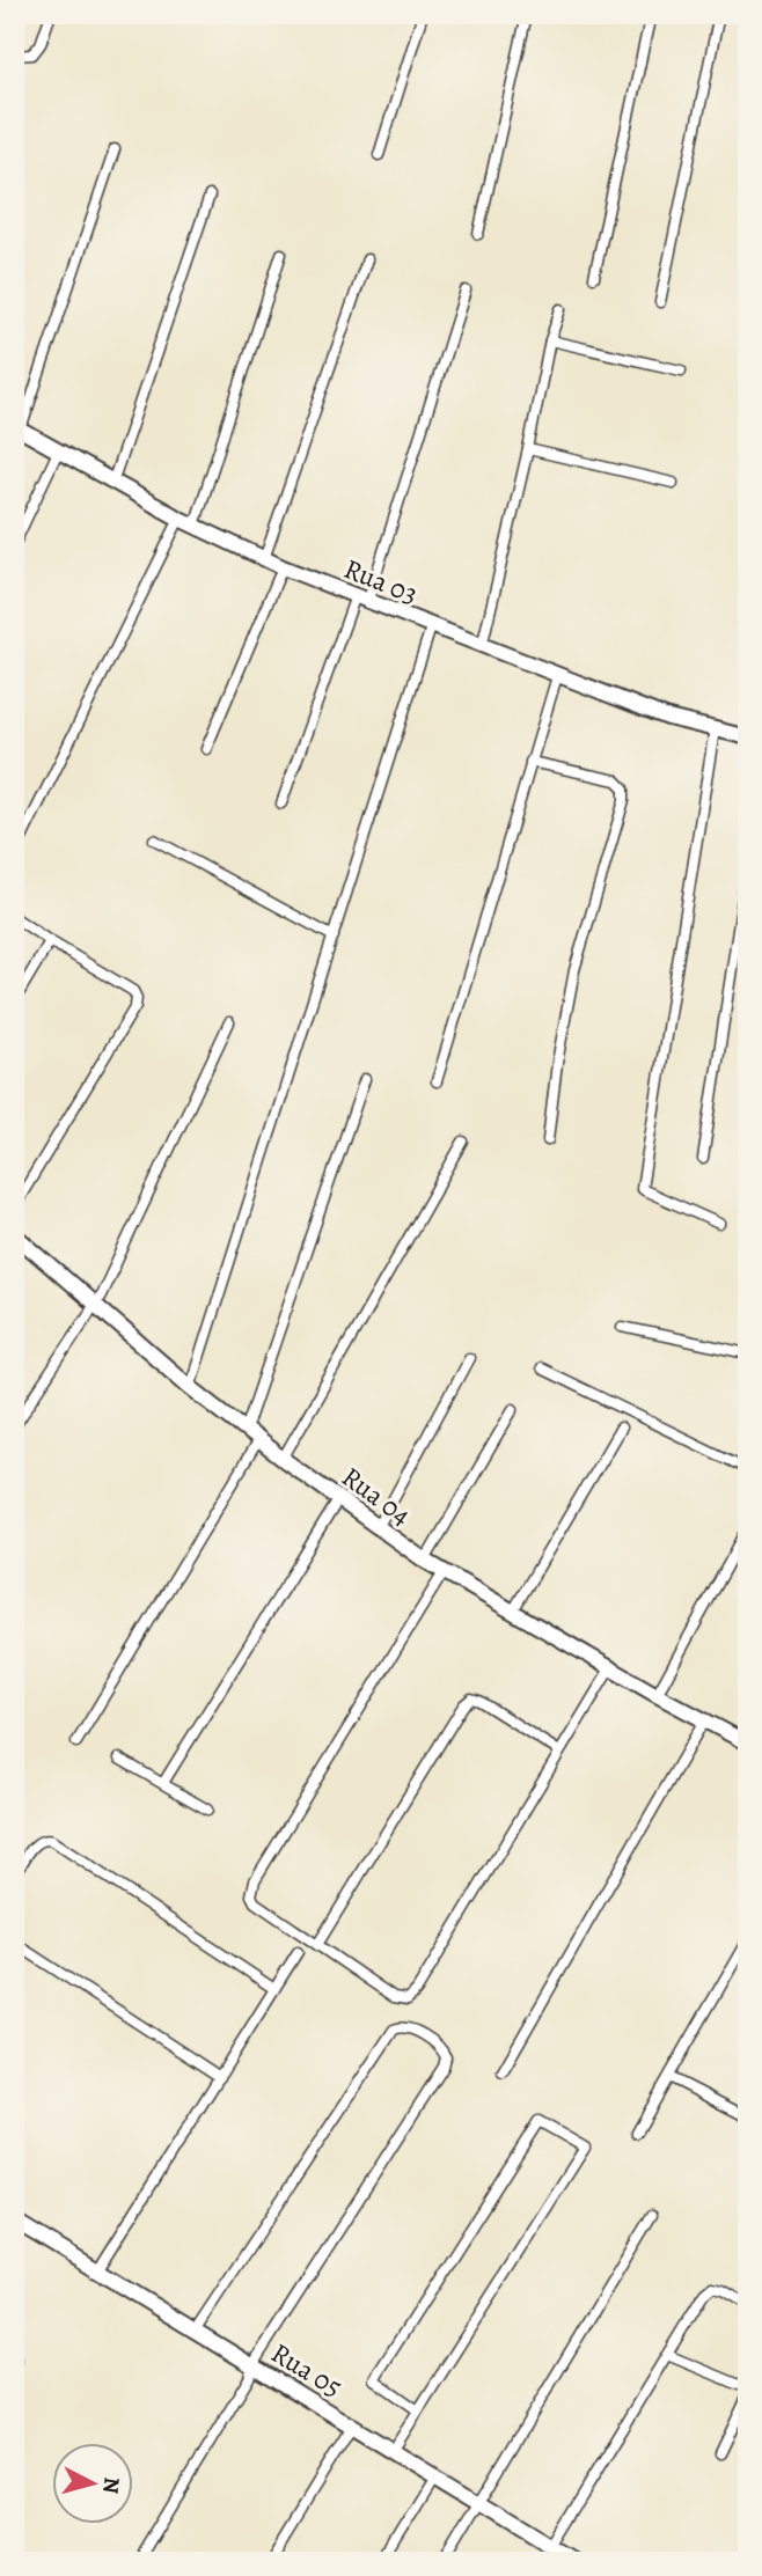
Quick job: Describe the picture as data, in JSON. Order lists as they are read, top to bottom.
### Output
{
  "streets": {
    "street": ["Rua 03", "Rua 04", "Rua 05"]
  },
  "north": "right"
}
